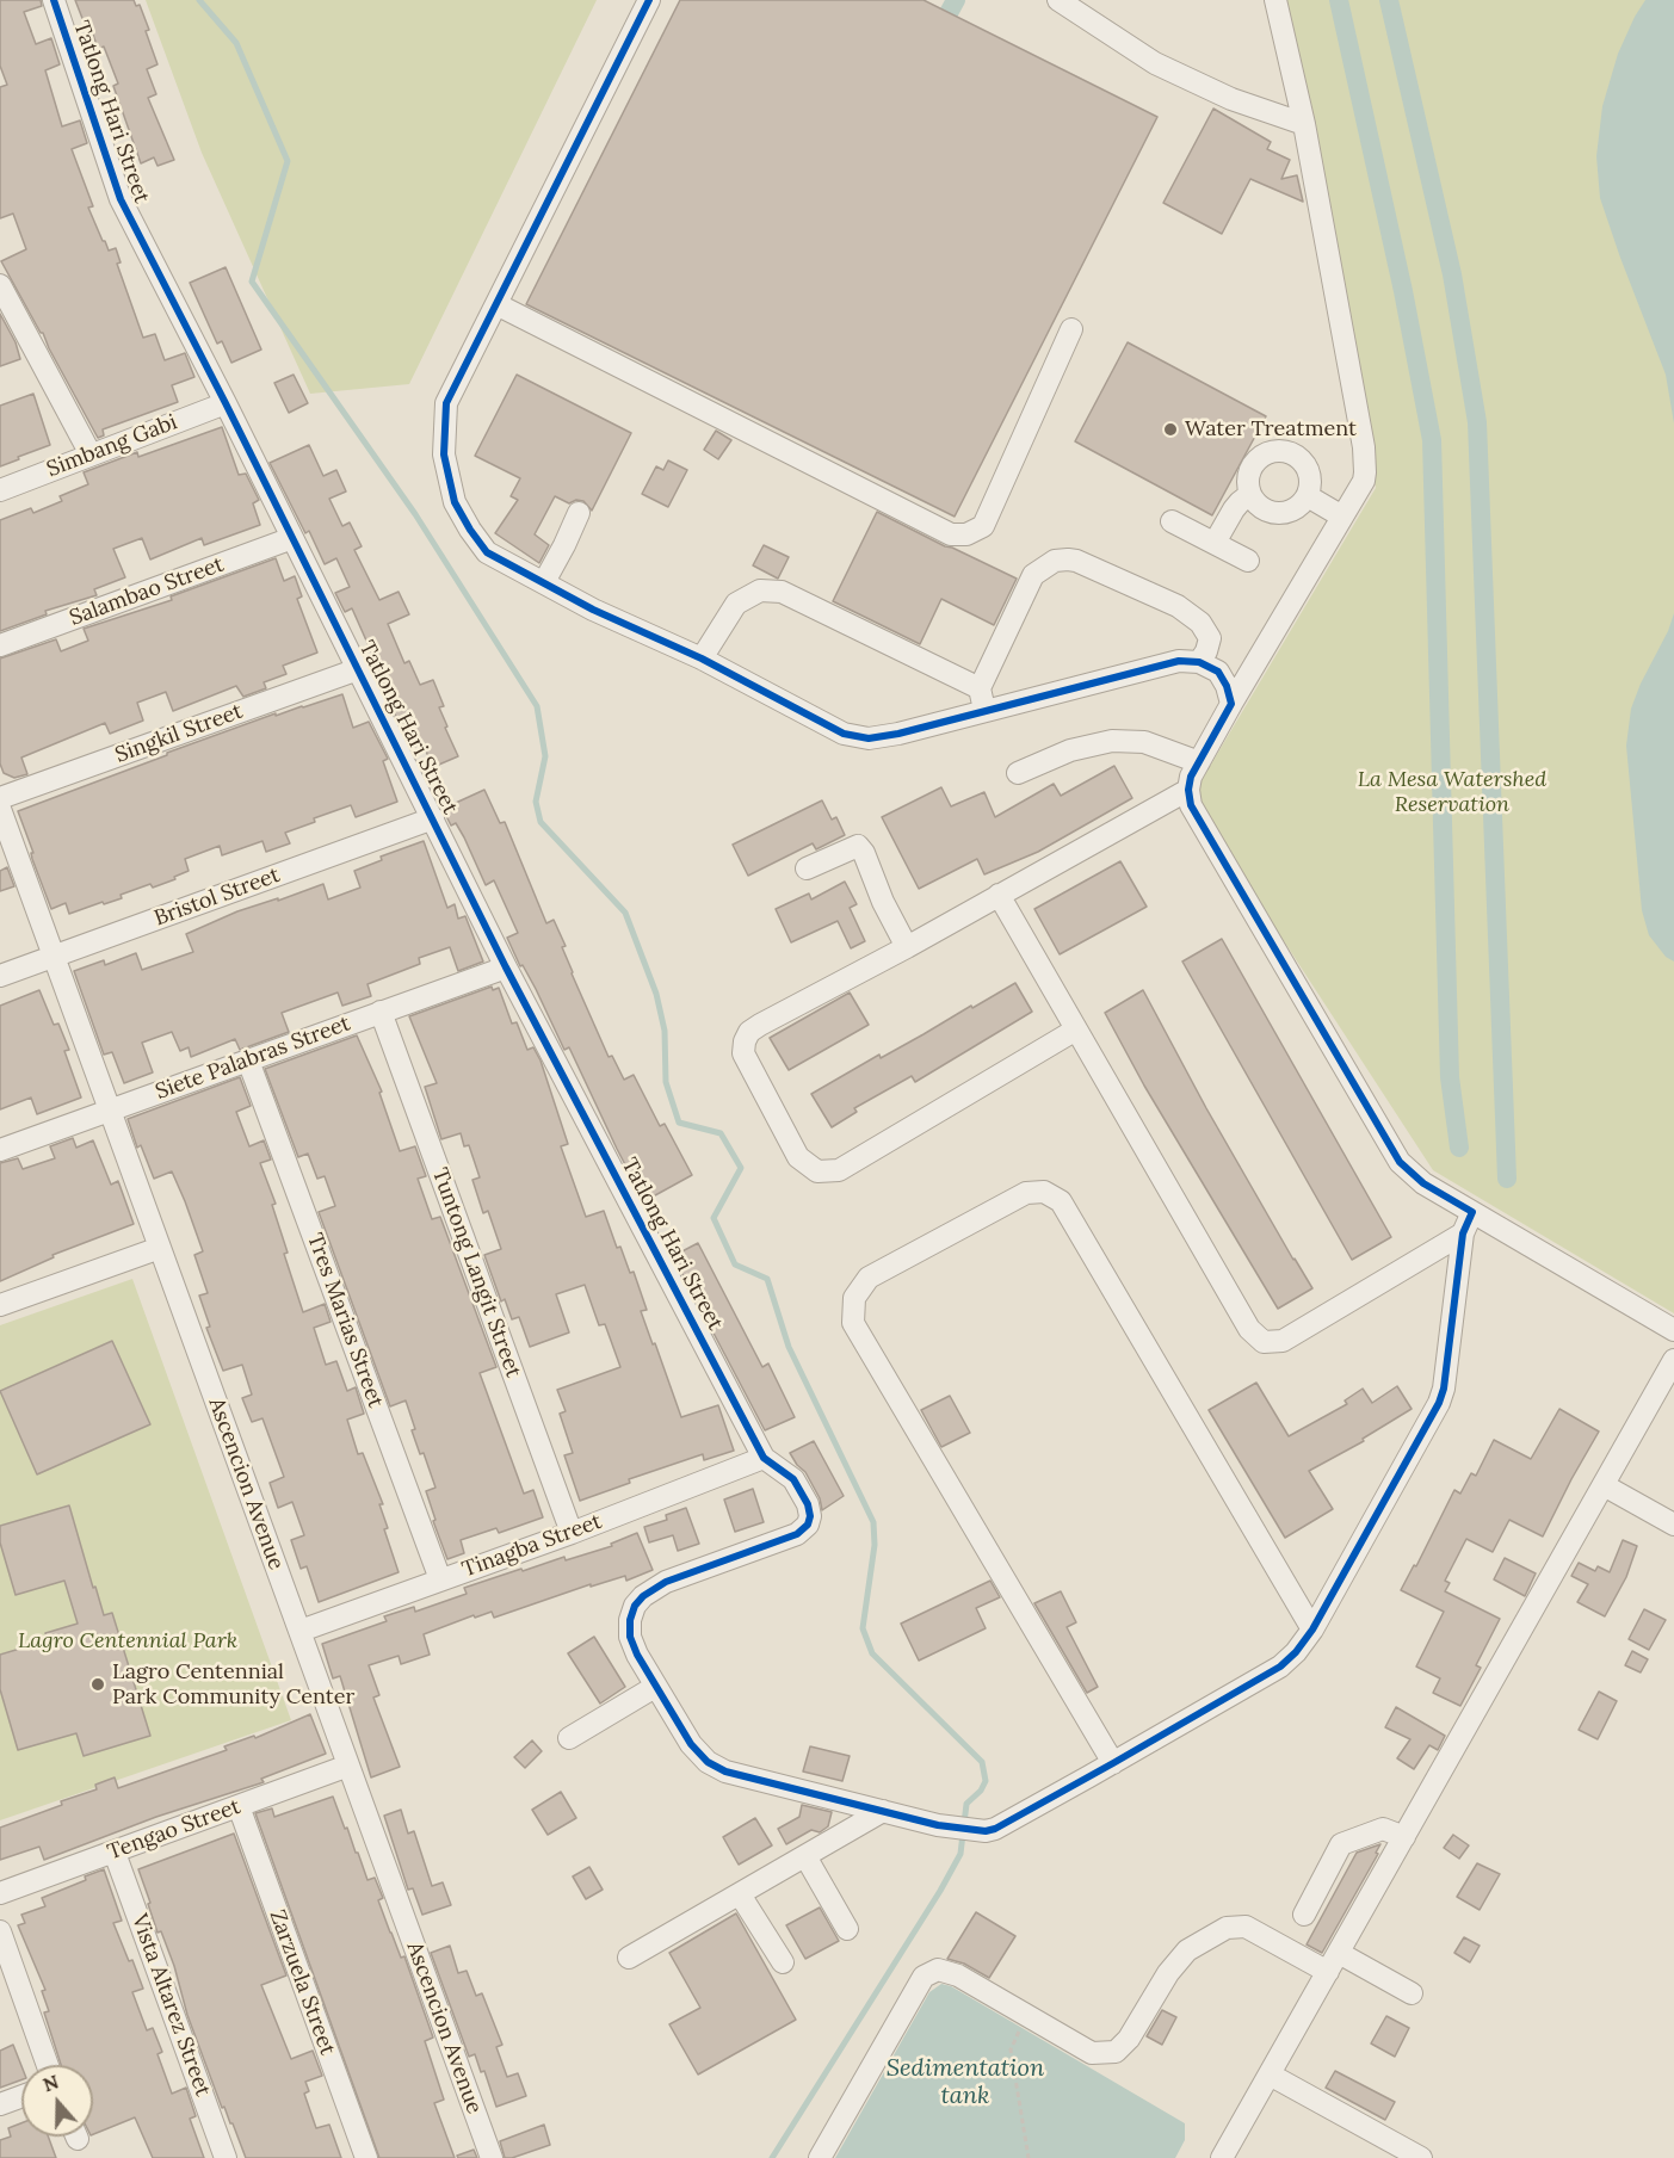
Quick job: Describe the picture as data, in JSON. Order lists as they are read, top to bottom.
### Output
{
  "streets": {
    "street": [
      "Tatlong Hari Street",
      "Simbang Gabi",
      "Salambao Street",
      "Singkil Street",
      "Bristol Street",
      "Siete Palabras Street",
      "Tuntong Langit Street",
      "Tres Marias Street",
      "Ascencion Avenue",
      "Tinagba Street",
      "Tengao Street",
      "Zarzuela Street",
      "Vista Altarez Street"
    ]
  },
  "crossings": [
    ["Tatlong Hari Street", "Simbang Gabi"],
    ["Tatlong Hari Street", "Salambao Street"],
    ["Tatlong Hari Street", "Singkil Street"],
    ["Tatlong Hari Street", "Bristol Street"],
    ["Tatlong Hari Street", "Siete Palabras Street"],
    ["Tatlong Hari Street", "Tinagba Street"],
    ["Bristol Street", "Ascencion Avenue"],
    ["Siete Palabras Street", "Tuntong Langit Street"],
    ["Siete Palabras Street", "Tres Marias Street"],
    ["Siete Palabras Street", "Ascencion Avenue"],
    ["Tuntong Langit Street", "Tinagba Street"],
    ["Tres Marias Street", "Tinagba Street"],
    ["Ascencion Avenue", "Tinagba Street"],
    ["Ascencion Avenue", "Tengao Street"],
    ["Tengao Street", "Zarzuela Street"],
    ["Tengao Street", "Vista Altarez Street"]
  ],
  "water": ["Sedimentation tank"],
  "parks": ["La Mesa Watershed Reservation", "Lagro Centennial Park"],
  "places": ["Water Treatment", "Lagro Centennial Park Community Center"],
  "north": "top"
}
